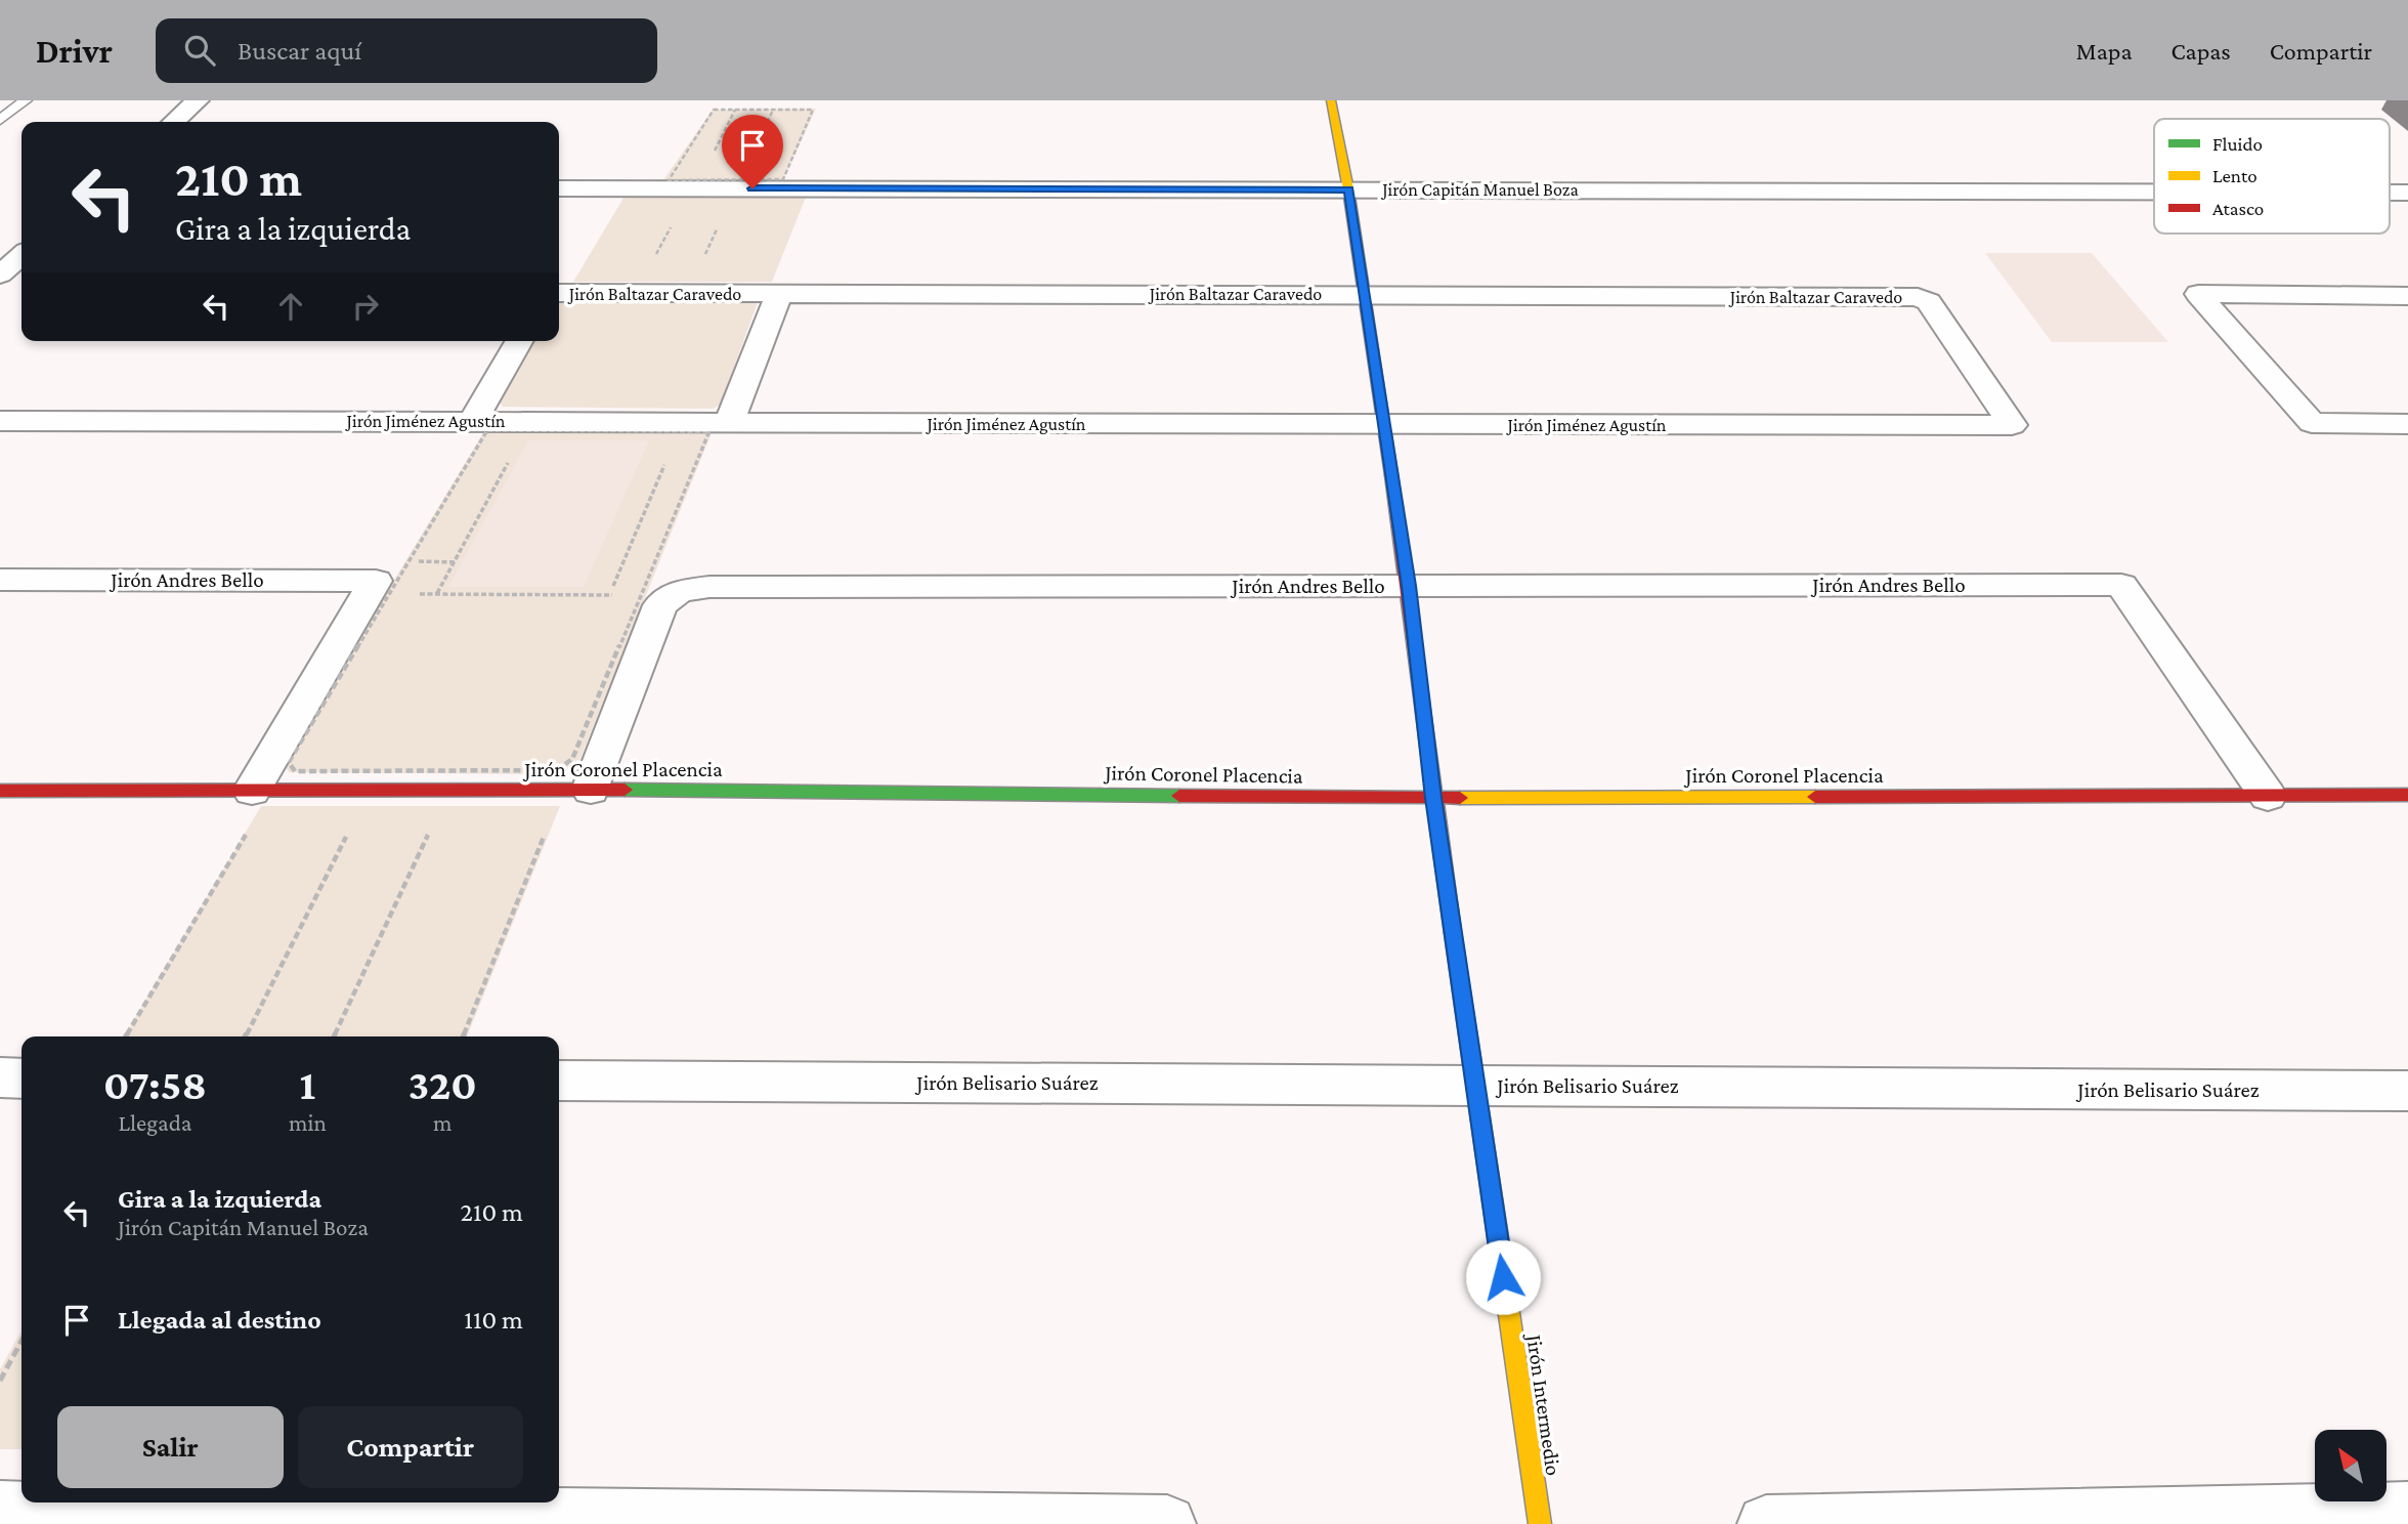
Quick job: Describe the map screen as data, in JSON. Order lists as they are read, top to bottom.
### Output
{
  "streets": {
    "street": [
      "Jirón Capitán Manuel Boza",
      "Jirón Baltazar Caravedo",
      "Jirón Jiménez Agustín",
      "Jirón Andres Bello",
      "Jirón Coronel Placencia",
      "Jirón Belisario Suárez",
      "Jirón Intermedio"
    ]
  },
  "crossings": [
    ["Jirón Capitán Manuel Boza", "Jirón Intermedio"],
    ["Jirón Baltazar Caravedo", "Jirón Jiménez Agustín"],
    ["Jirón Baltazar Caravedo", "Jirón Intermedio"],
    ["Jirón Jiménez Agustín", "Jirón Intermedio"],
    ["Jirón Andres Bello", "Jirón Coronel Placencia"],
    ["Jirón Andres Bello", "Jirón Intermedio"],
    ["Jirón Coronel Placencia", "Jirón Intermedio"],
    ["Jirón Belisario Suárez", "Jirón Intermedio"]
  ],
  "legend": ["Fluido", "Lento", "Atasco"],
  "north": "top left",
  "page": {
    "header": "Drivr",
    "search": "Buscar aquí",
    "nav": ["Mapa", "Capas", "Compartir"],
    "turn": ["210 m", "Gira a la izquierda"],
    "eta": [
      "07:58",
      "Llegada",
      "1",
      "min",
      "320",
      "m"
    ],
    "list": [
      {
        "name": "Gira a la izquierda",
        "note": "Jirón Capitán Manuel Boza",
        "value": "210 m"
      },
      {
        "name": "Llegada al destino",
        "value": "110 m"
      }
    ],
    "buttons": ["Salir", "Compartir"]
  }
}
